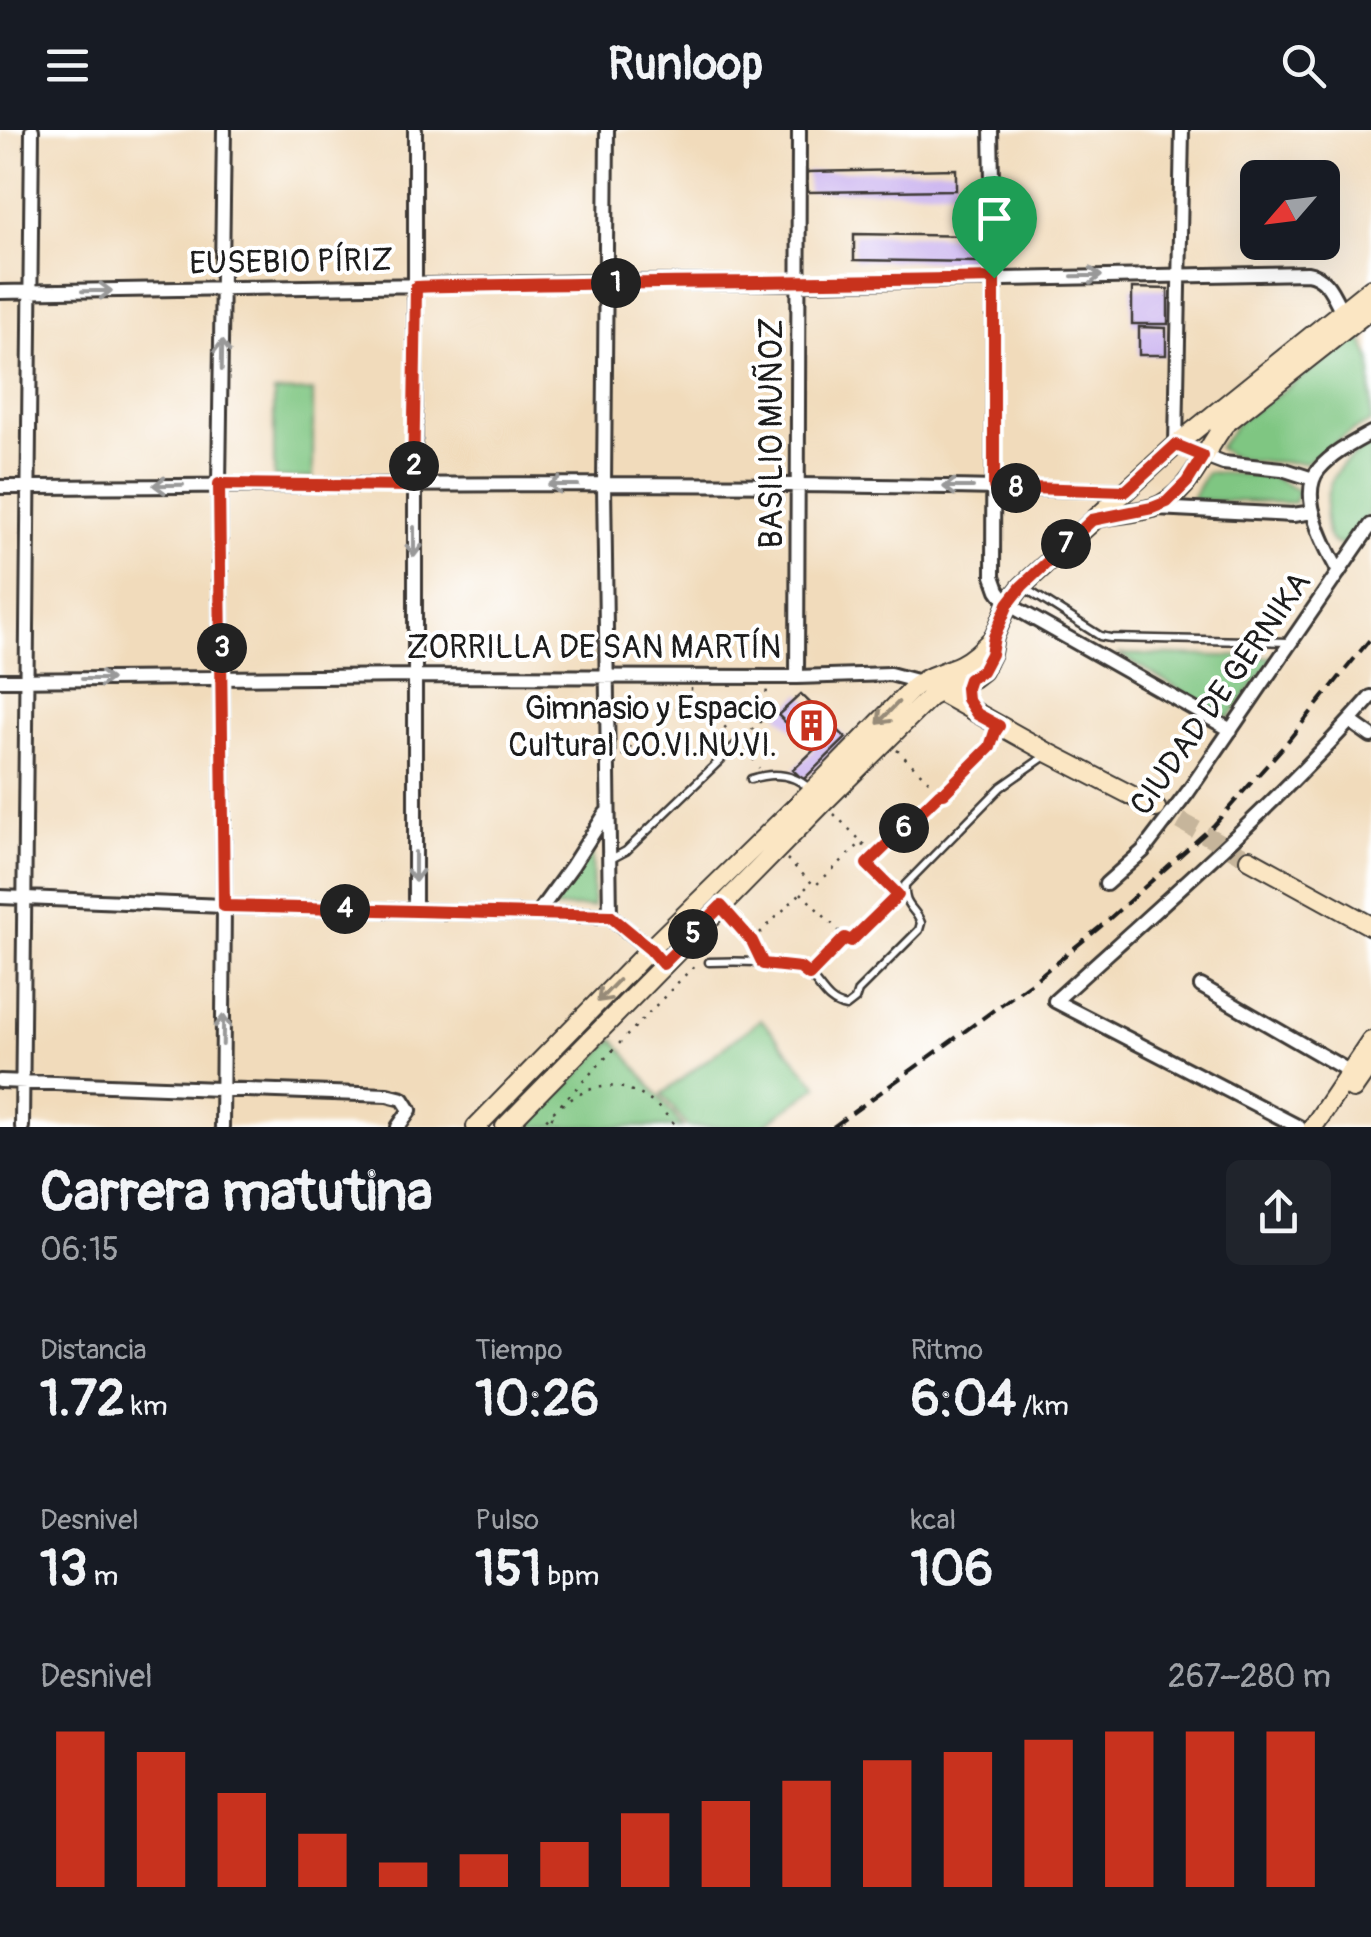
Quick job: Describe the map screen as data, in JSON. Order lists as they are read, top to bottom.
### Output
{
  "streets": {
    "street": [
      "EUSEBIO PÍRIZ",
      "BASILIO MUÑOZ",
      "ZORRILLA DE SAN MARTÍN",
      "CIUDAD DE GERNIKA"
    ]
  },
  "crossings": [
    ["EUSEBIO PÍRIZ", "BASILIO MUÑOZ"],
    ["BASILIO MUÑOZ", "ZORRILLA DE SAN MARTÍN"]
  ],
  "places": {
    "building": ["Gimnasio y Espacio Cultural CO.VI.NU.VI."]
  },
  "north": "bottom left",
  "page": {
    "header": "Runloop",
    "pins": [
      "1",
      "2",
      "8",
      "7",
      "3",
      "6",
      "4",
      "5"
    ],
    "heading": ["Carrera matutina", "06:15"],
    "stats": [
      ["Distancia", "1.72 km"],
      ["Tiempo", "10:26"],
      ["Ritmo", "6:04 /km"],
      ["Desnivel", "13 m"],
      ["Pulso", "151 bpm"],
      ["kcal", "106"]
    ],
    "chart": ["Desnivel", "267–280 m"]
  }
}
